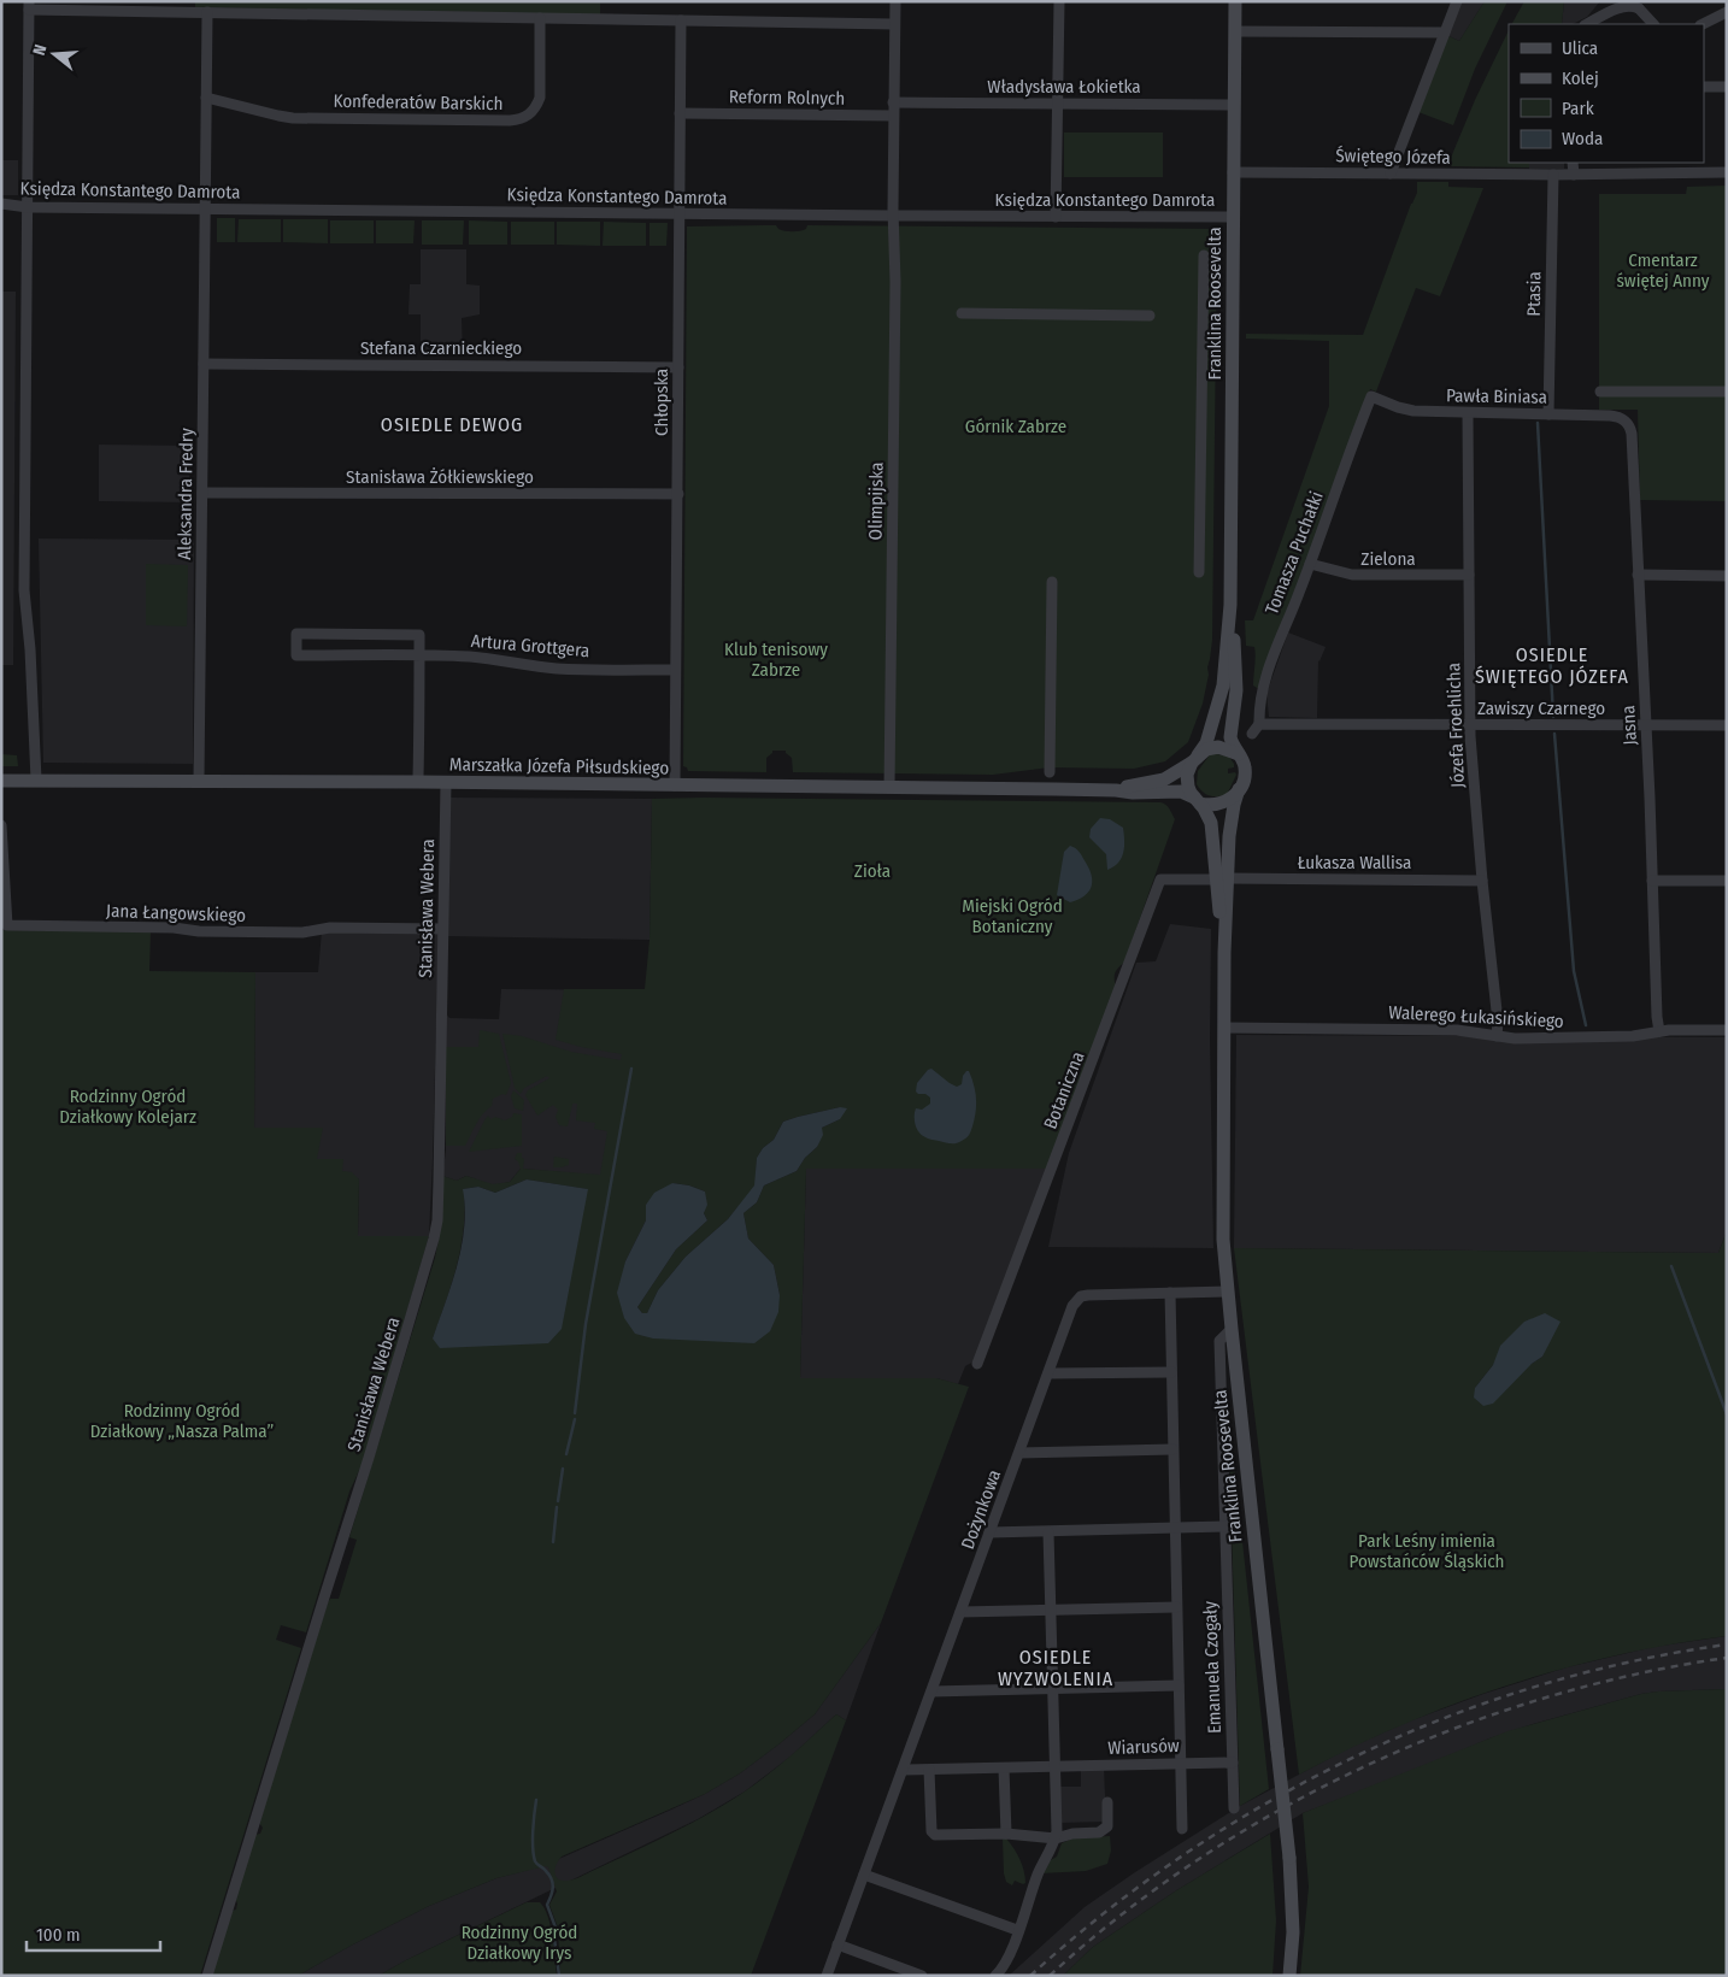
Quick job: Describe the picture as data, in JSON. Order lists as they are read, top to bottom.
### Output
{
  "streets": {
    "street": [
      "Władysława Łokietka",
      "Reform Rolnych",
      "Konfederatów Barskich",
      "Świętego Józefa",
      "Księdza Konstantego Damrota",
      "Ptasia",
      "Franklina Roosevelta",
      "Stefana Czarnieckiego",
      "Pawła Biniasa",
      "Chłopska",
      "Stanisława Żółkiewskiego",
      "Aleksandra Fredry",
      "Olimpijska",
      "Tomasza Puchałki",
      "Zielona",
      "Artura Grottgera",
      "Zawiszy Czarnego",
      "Józefa Froehlicha",
      "Jasna",
      "Marszałka Józefa Piłsudskiego",
      "Łukasza Wallisa",
      "Stanisława Webera",
      "Jana Łangowskiego",
      "Walerego Łukasińskiego",
      "Botaniczna",
      "Dożynkowa",
      "Emanuela Czogały",
      "Wiarusów"
    ]
  },
  "crossings": [
    ["Władysława Łokietka", "Franklina Roosevelta"],
    ["Władysława Łokietka", "Olimpijska"],
    ["Reform Rolnych", "Chłopska"],
    ["Reform Rolnych", "Olimpijska"],
    ["Konfederatów Barskich", "Aleksandra Fredry"],
    ["Świętego Józefa", "Ptasia"],
    ["Świętego Józefa", "Franklina Roosevelta"],
    ["Księdza Konstantego Damrota", "Franklina Roosevelta"],
    ["Księdza Konstantego Damrota", "Chłopska"],
    ["Księdza Konstantego Damrota", "Aleksandra Fredry"],
    ["Księdza Konstantego Damrota", "Olimpijska"],
    ["Ptasia", "Pawła Biniasa"],
    ["Franklina Roosevelta", "Marszałka Józefa Piłsudskiego"],
    ["Franklina Roosevelta", "Łukasza Wallisa"],
    ["Franklina Roosevelta", "Walerego Łukasińskiego"],
    ["Franklina Roosevelta", "Botaniczna"],
    ["Franklina Roosevelta", "Dożynkowa"],
    ["Franklina Roosevelta", "Emanuela Czogały"],
    ["Stefana Czarnieckiego", "Chłopska"],
    ["Stefana Czarnieckiego", "Aleksandra Fredry"],
    ["Pawła Biniasa", "Tomasza Puchałki"],
    ["Pawła Biniasa", "Józefa Froehlicha"],
    ["Pawła Biniasa", "Jasna"],
    ["Chłopska", "Stanisława Żółkiewskiego"],
    ["Chłopska", "Artura Grottgera"],
    ["Chłopska", "Marszałka Józefa Piłsudskiego"],
    ["Stanisława Żółkiewskiego", "Aleksandra Fredry"],
    ["Aleksandra Fredry", "Marszałka Józefa Piłsudskiego"],
    ["Olimpijska", "Marszałka Józefa Piłsudskiego"],
    ["Tomasza Puchałki", "Zielona"],
    ["Tomasza Puchałki", "Zawiszy Czarnego"],
    ["Zielona", "Józefa Froehlicha"],
    ["Zawiszy Czarnego", "Józefa Froehlicha"],
    ["Zawiszy Czarnego", "Jasna"],
    ["Józefa Froehlicha", "Łukasza Wallisa"],
    ["Józefa Froehlicha", "Walerego Łukasińskiego"],
    ["Jasna", "Walerego Łukasińskiego"],
    ["Marszałka Józefa Piłsudskiego", "Stanisława Webera"],
    ["Łukasza Wallisa", "Botaniczna"],
    ["Stanisława Webera", "Jana Łangowskiego"],
    ["Dożynkowa", "Emanuela Czogały"],
    ["Dożynkowa", "Wiarusów"],
    ["Emanuela Czogały", "Wiarusów"]
  ],
  "districts": ["OSIEDLE DEWOG", "OSIEDLE ŚWIĘTEGO JÓZEFA", "OSIEDLE WYZWOLENIA"],
  "parks": [
    "Cmentarz świętej Anny",
    "Górnik Zabrze",
    "Klub tenisowy Zabrze",
    "Zioła",
    "Miejski Ogród Botaniczny",
    "Rodzinny Ogród Działkowy Kolejarz",
    "Rodzinny Ogród Działkowy „Nasza Palma”",
    "Park Leśny imienia Powstańców Śląskich",
    "Rodzinny Ogród Działkowy Irys"
  ],
  "legend": [
    "Ulica",
    "Kolej",
    "Park",
    "Woda"
  ],
  "scale_bar": "100 m",
  "north": "left"
}
